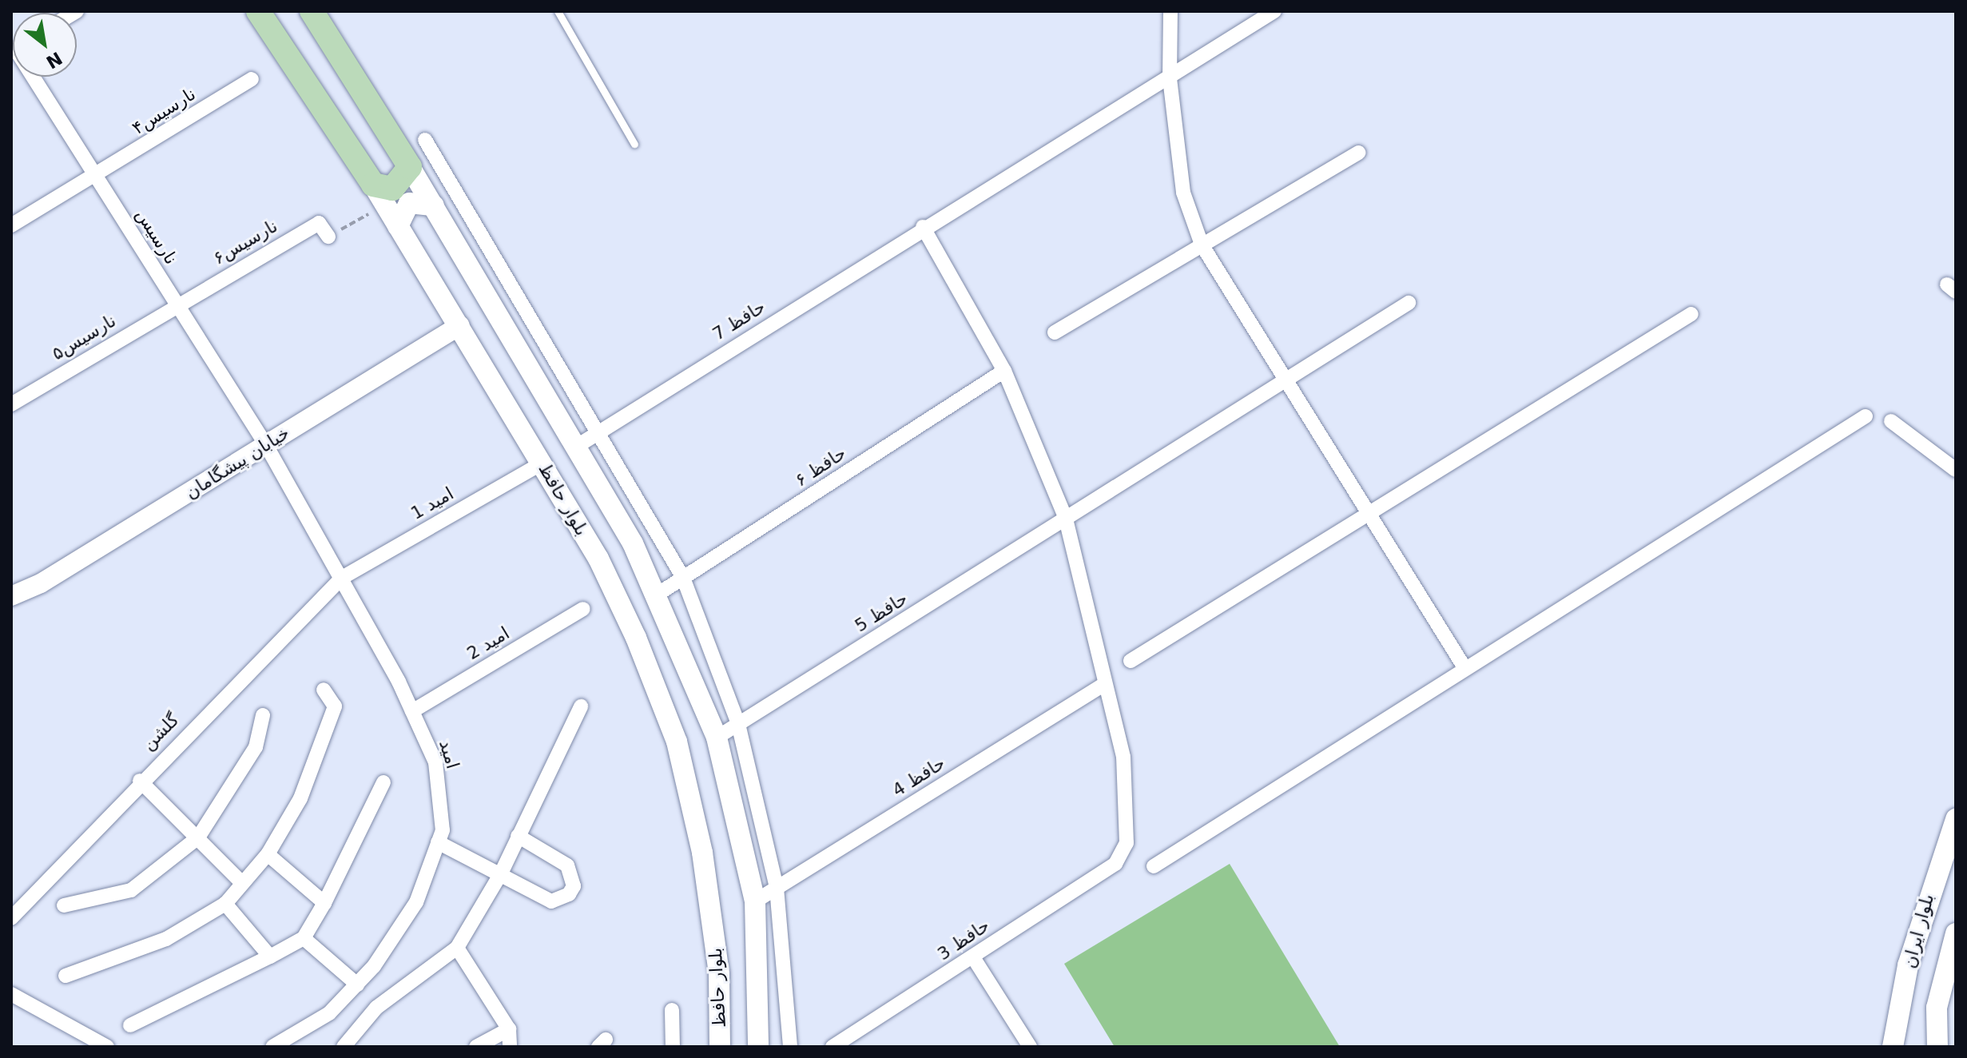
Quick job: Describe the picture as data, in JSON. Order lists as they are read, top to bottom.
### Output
{
  "streets": {
    "main road": ["بلوار حافظ", "بلوار ایران"],
    "street": [
      "نارسیس۴",
      "نارسیس",
      "نارسیس۶",
      "حافظ 7",
      "نارسیس۵",
      "خیابان پیشگامان",
      "حافظ ۶",
      "امید 1",
      "حافظ 5",
      "امید 2",
      "گلشن",
      "امید",
      "حافظ 4",
      "حافظ 3"
    ]
  },
  "crossings": [
    ["نارسیس۴", "نارسیس"],
    ["نارسیس", "نارسیس۶"],
    ["نارسیس", "نارسیس۵"],
    ["نارسیس", "خیابان پیشگامان"],
    ["نارسیس", "امید"],
    ["نارسیس۶", "نارسیس۵"],
    ["خیابان پیشگامان", "بلوار حافظ"],
    ["خیابان پیشگامان", "امید"],
    ["بلوار حافظ", "امید 1"],
    ["امید 1", "گلشن"],
    ["امید 1", "امید"],
    ["امید 2", "امید"],
    ["گلشن", "امید"],
    ["حافظ 4", "حافظ 3"]
  ],
  "north": "bottom right"
}
